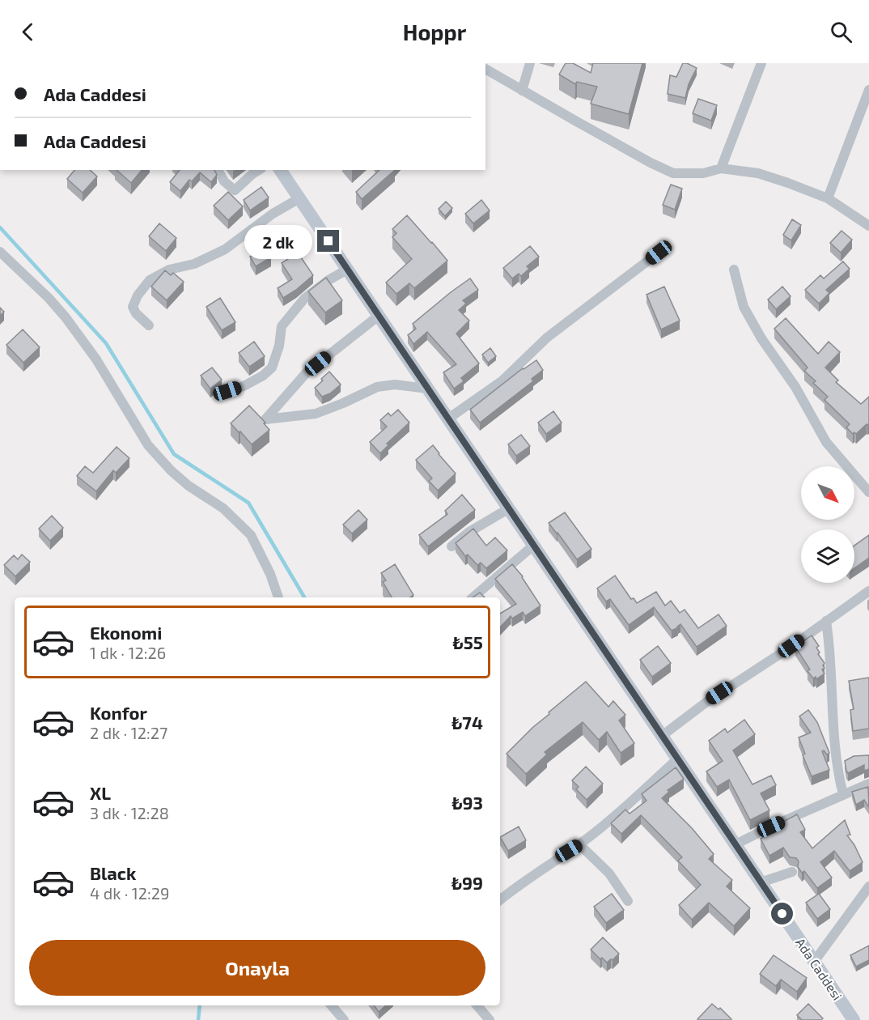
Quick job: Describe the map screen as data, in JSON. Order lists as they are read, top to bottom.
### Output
{
  "streets": {
    "main road": ["Ada Caddesi"]
  },
  "north": "bottom right",
  "page": {
    "header": "Hoppr",
    "banner": ["Ada Caddesi", "Ada Caddesi"],
    "bubble": "2 dk",
    "list": [
      {
        "name": "Ekonomi",
        "note": "1 dk · 12:26",
        "value": "₺55"
      },
      {
        "name": "Konfor",
        "note": "2 dk · 12:27",
        "value": "₺74"
      },
      {
        "name": "XL",
        "note": "3 dk · 12:28",
        "value": "₺93"
      },
      {
        "name": "Black",
        "note": "4 dk · 12:29",
        "value": "₺99"
      }
    ],
    "buttons": "Onayla"
  }
}
